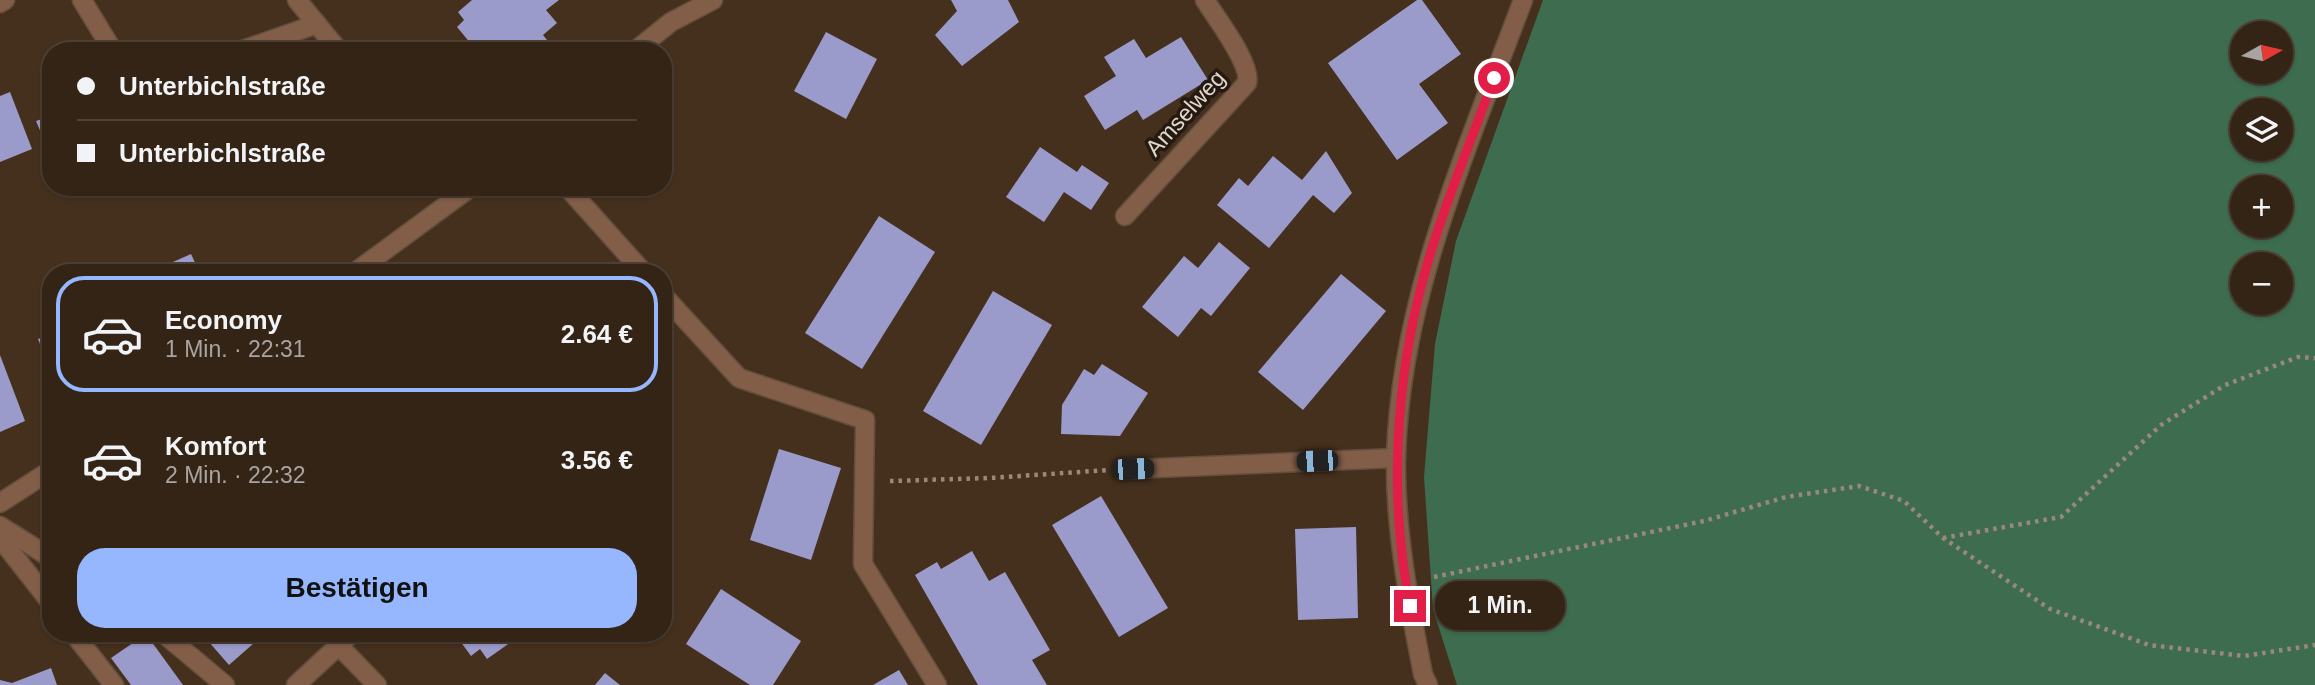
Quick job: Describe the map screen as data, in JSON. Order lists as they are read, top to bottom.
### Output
{
  "streets": {
    "street": ["Amselweg"]
  },
  "north": "right",
  "page": {
    "map_buttons": ["+", "−"],
    "banner": ["Unterbichlstraße", "Unterbichlstraße"],
    "list": [
      {
        "name": "Economy",
        "note": "1 Min. · 22:31",
        "value": "2.64 €"
      },
      {
        "name": "Komfort",
        "note": "2 Min. · 22:32",
        "value": "3.56 €"
      }
    ],
    "buttons": "Bestätigen",
    "bubble": "1 Min."
  }
}
